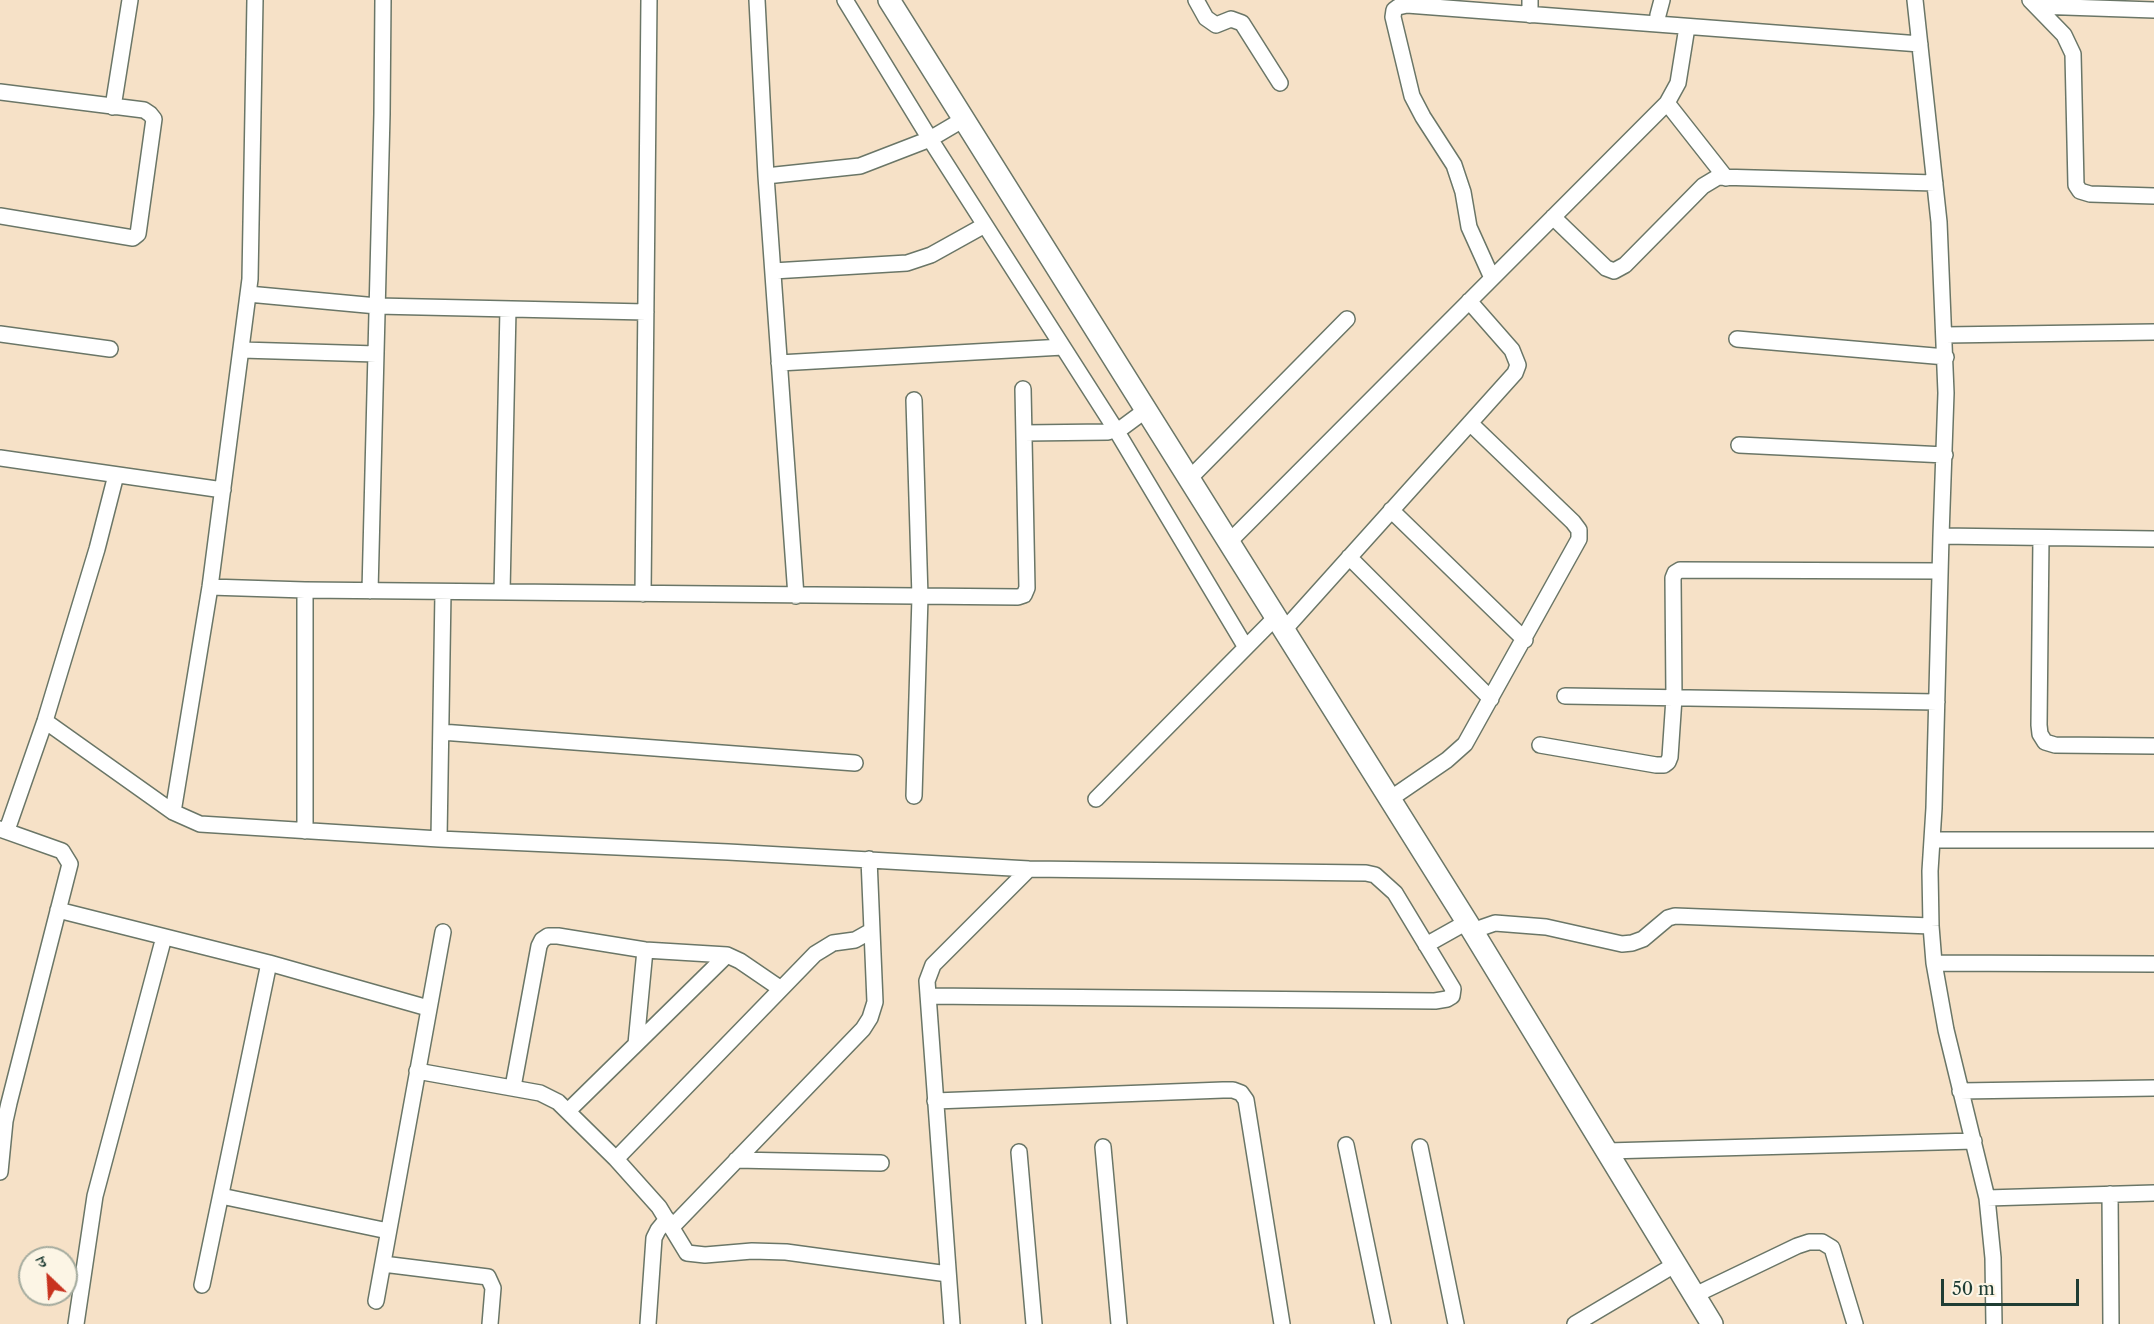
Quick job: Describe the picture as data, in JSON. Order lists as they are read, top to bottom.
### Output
{
  "scale_bar": "50 m",
  "north": "top left"
}
